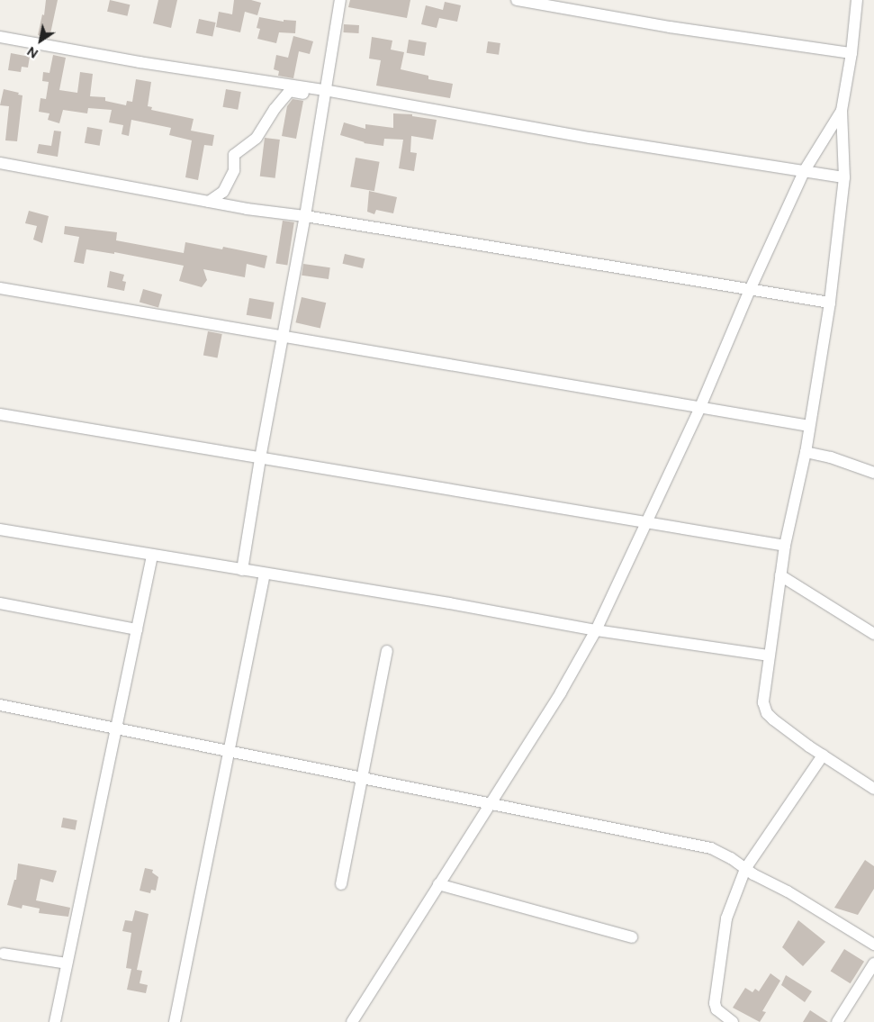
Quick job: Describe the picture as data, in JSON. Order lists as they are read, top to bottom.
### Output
{
  "north": "bottom left"
}
